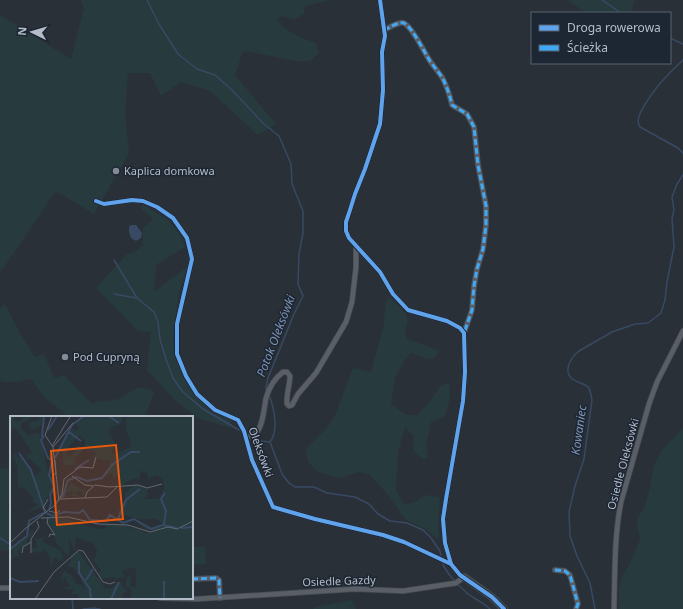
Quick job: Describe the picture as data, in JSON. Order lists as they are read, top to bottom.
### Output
{
  "streets": {
    "street": ["Oleksówki", "Osiedle Oleksówki", "Osiedle Gazdy"]
  },
  "crossings": [
    ["Oleksówki", "Osiedle Gazdy"]
  ],
  "water": ["Potok Oleksówki", "Kowaniec"],
  "places": ["Kaplica domkowa", "Pod Cupryną"],
  "legend": ["Droga rowerowa", "Ścieżka"],
  "north": "left"
}
